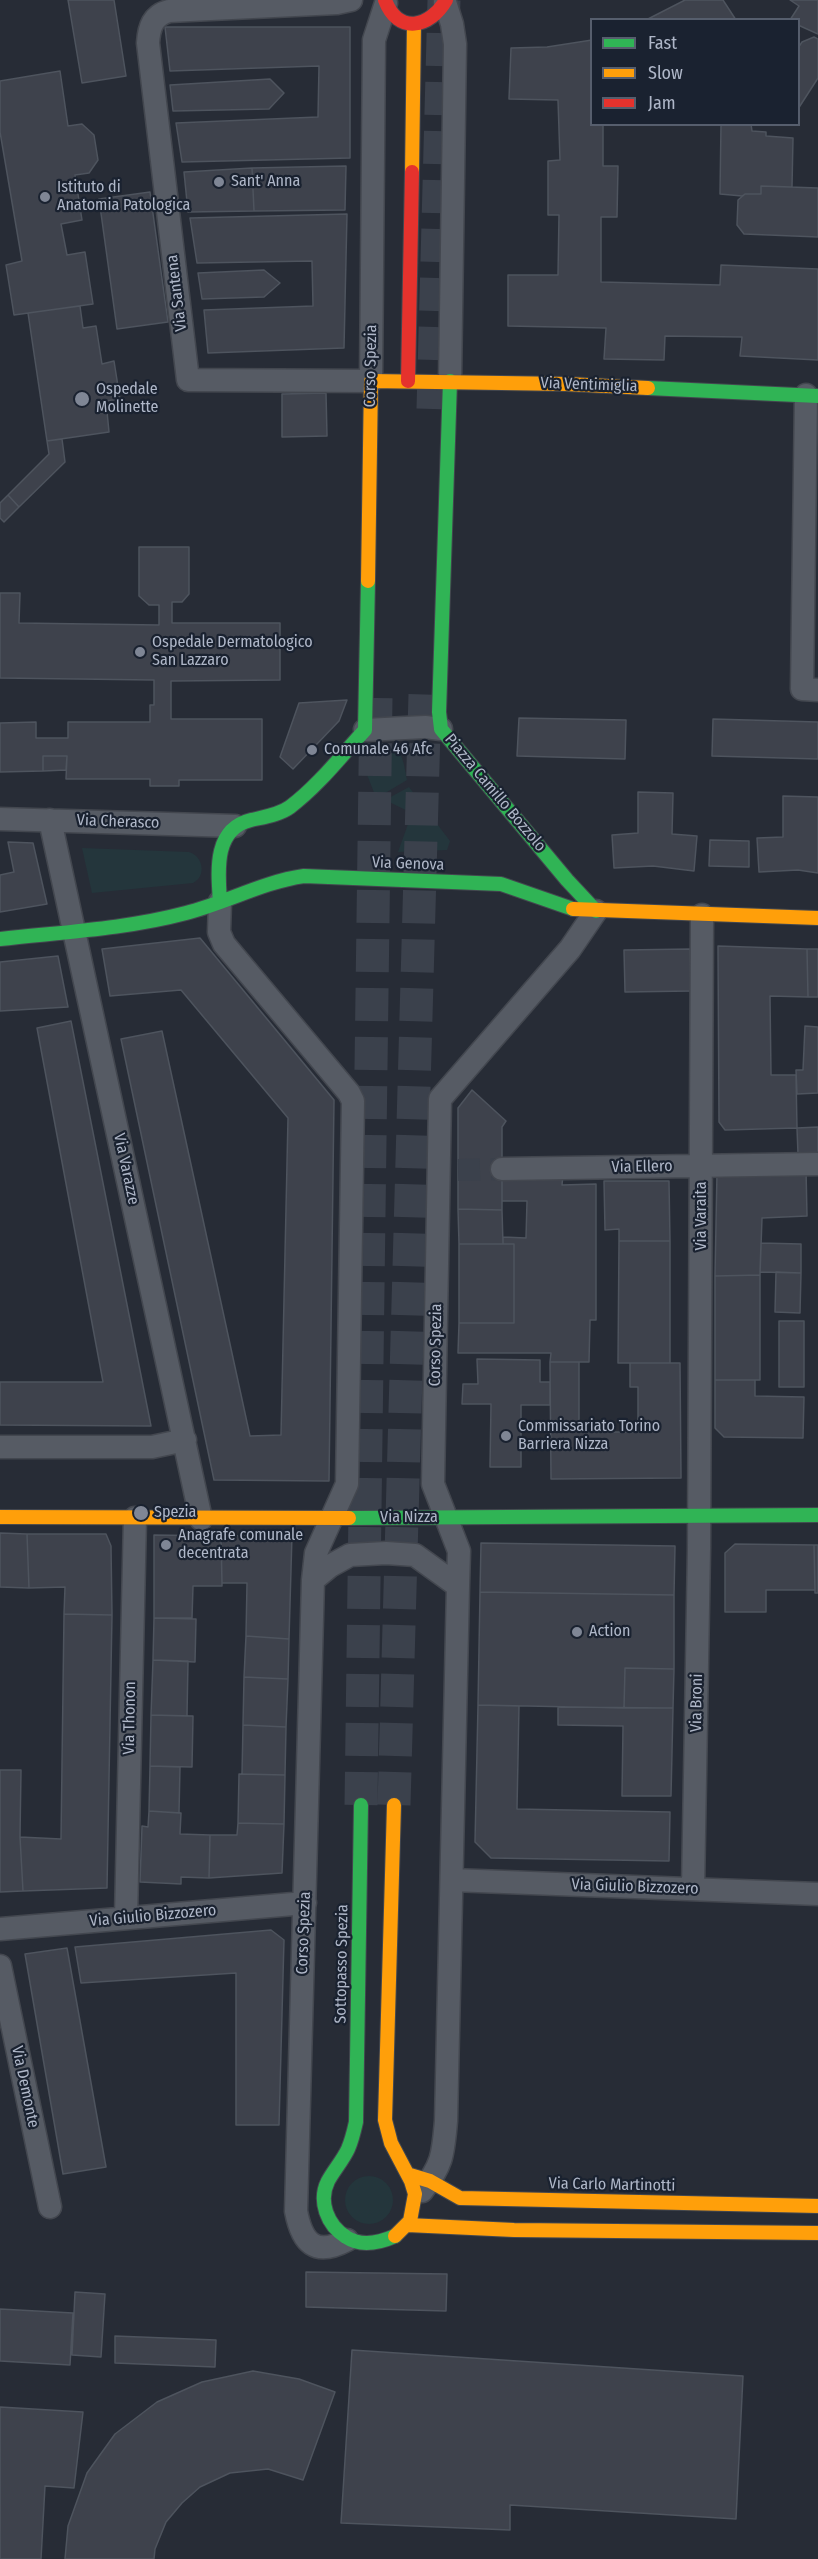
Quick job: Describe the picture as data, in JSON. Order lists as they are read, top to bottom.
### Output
{
  "streets": {
    "street": [
      "Via Santena",
      "Corso Spezia",
      "Via Ventimiglia",
      "Piazza Camillo Bozzolo",
      "Via Cherasco",
      "Via Genova",
      "Via Ellero",
      "Via Varazze",
      "Via Varaita",
      "Via Nizza",
      "Via Broni",
      "Via Thonon",
      "Via Giulio Bizzozero",
      "Sottopasso Spezia",
      "Via Demonte",
      "Via Carlo Martinotti"
    ]
  },
  "crossings": [
    ["Via Santena", "Corso Spezia"],
    ["Via Santena", "Via Ventimiglia"],
    ["Corso Spezia", "Via Ventimiglia"],
    ["Corso Spezia", "Piazza Camillo Bozzolo"],
    ["Corso Spezia", "Via Genova"],
    ["Corso Spezia", "Via Nizza"],
    ["Corso Spezia", "Via Giulio Bizzozero"],
    ["Corso Spezia", "Sottopasso Spezia"],
    ["Corso Spezia", "Via Carlo Martinotti"],
    ["Piazza Camillo Bozzolo", "Via Genova"],
    ["Via Cherasco", "Via Varazze"],
    ["Via Genova", "Via Varazze"],
    ["Via Genova", "Via Varaita"],
    ["Via Ellero", "Via Varaita"],
    ["Via Varazze", "Via Nizza"],
    ["Via Varaita", "Via Nizza"],
    ["Via Varaita", "Via Broni"],
    ["Via Nizza", "Via Broni"],
    ["Via Nizza", "Via Thonon"],
    ["Via Broni", "Via Giulio Bizzozero"],
    ["Via Thonon", "Via Giulio Bizzozero"]
  ],
  "places": [
    "Sant' Anna",
    "Istituto di Anatomia Patologica",
    "Ospedale Molinette",
    "Ospedale Dermatologico San Lazzaro",
    "Comunale 46 Afc",
    "Commissariato Torino Barriera Nizza",
    "Spezia",
    "Anagrafe comunale decentrata",
    "Action"
  ],
  "legend": ["Fast", "Slow", "Jam"]
}
